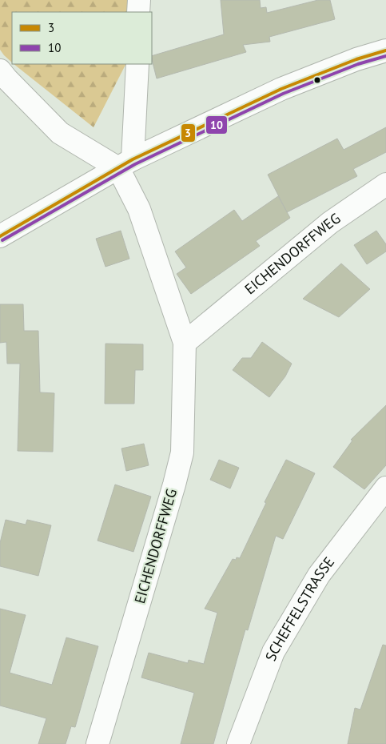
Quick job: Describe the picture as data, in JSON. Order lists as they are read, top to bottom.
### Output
{
  "streets": {
    "street": ["EICHENDORFFWEG", "SCHEFFELSTRASSE"]
  },
  "lines": ["transit line 3", "transit line 10"],
  "legend": ["3", "10"]
}
